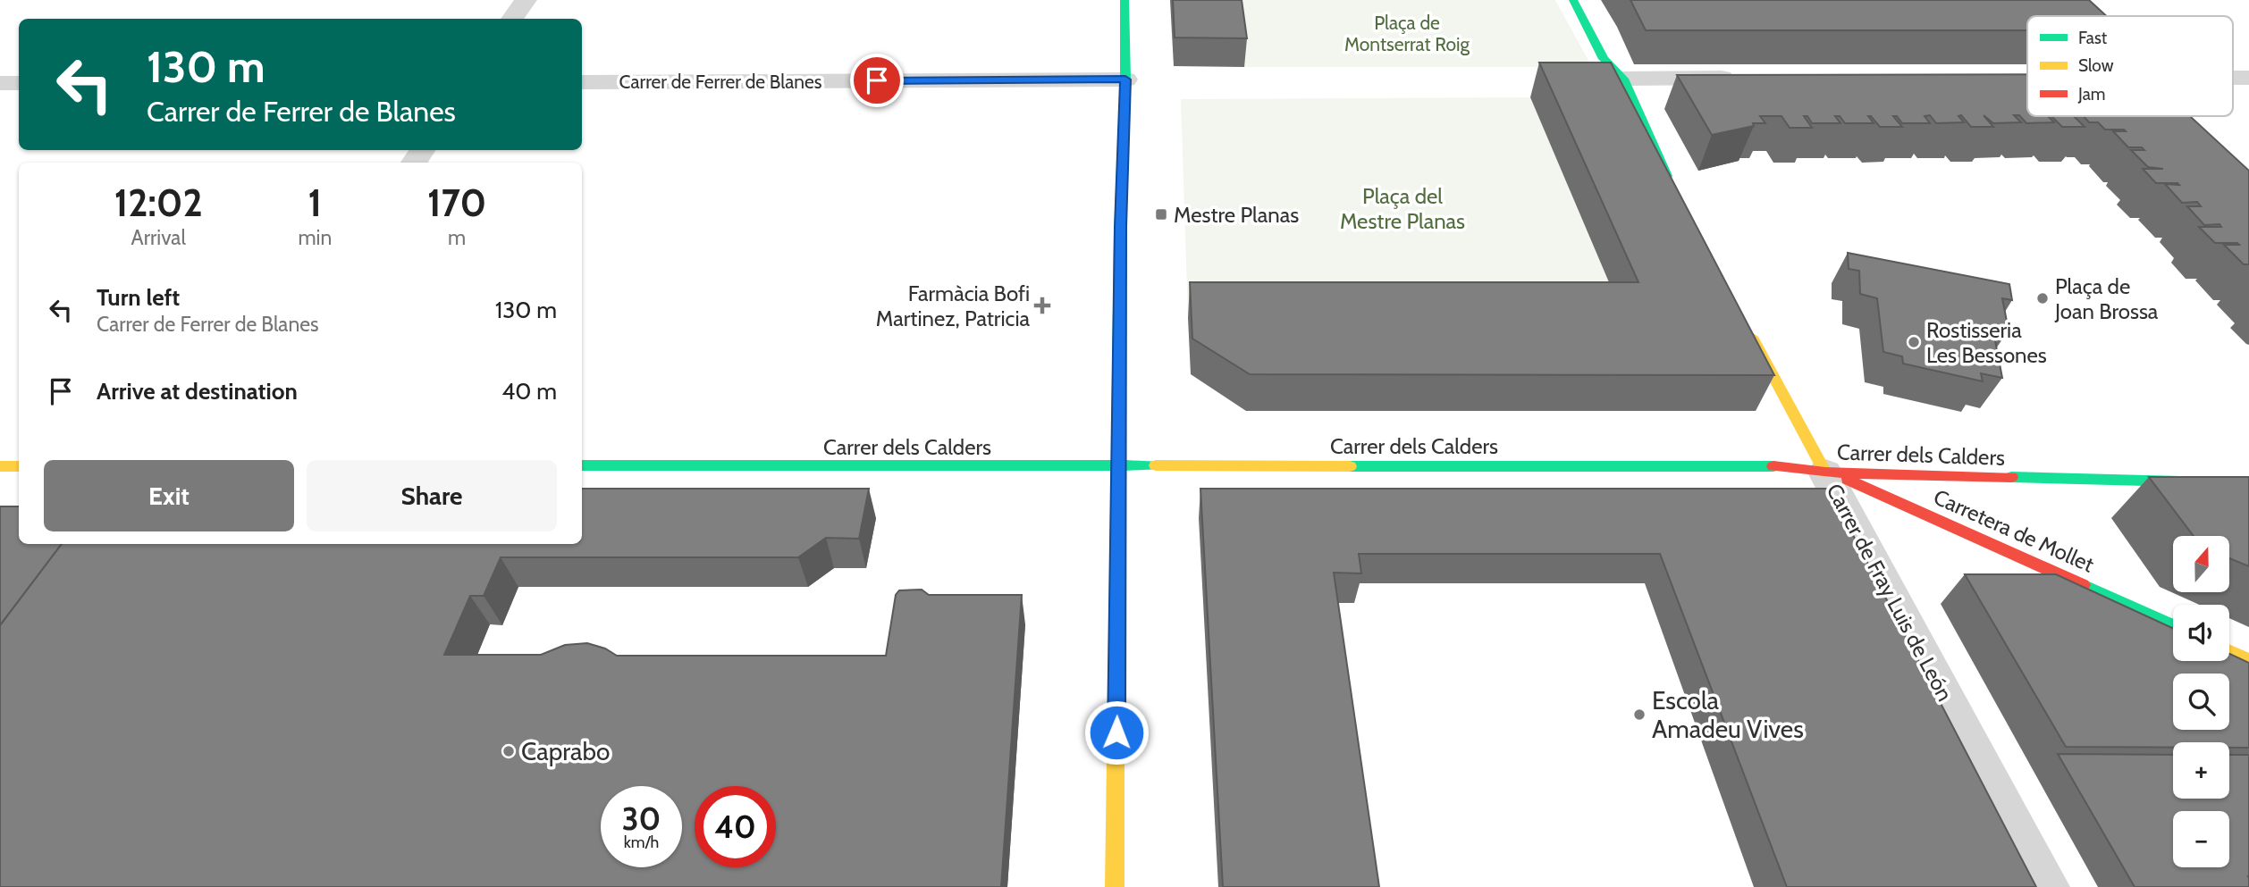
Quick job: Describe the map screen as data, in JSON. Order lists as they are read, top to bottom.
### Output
{
  "streets": {
    "street": [
      "Carrer de Ferrer de Blanes",
      "Carrer dels Calders",
      "Carretera de Mollet",
      "Carrer de Fray Luis de León"
    ]
  },
  "crossings": [
    ["Carrer dels Calders", "Carretera de Mollet"],
    ["Carrer dels Calders", "Carrer de Fray Luis de León"],
    ["Carretera de Mollet", "Carrer de Fray Luis de León"]
  ],
  "parks": ["Plaça de Montserrat Roig", "Plaça del Mestre Planas"],
  "places": {
    "transit": ["Mestre Planas"],
    "other": [
      "Plaça de Joan Brossa",
      "Rostisseria Les Bessones",
      "Escola Amadeu Vives",
      "Caprabo"
    ],
    "health": ["Farmàcia Bofi Martinez, Patricia"]
  },
  "legend": ["Fast", "Slow", "Jam"],
  "north": "top",
  "page": {
    "turn": ["130 m", "Carrer de Ferrer de Blanes"],
    "eta": [
      "12:02",
      "Arrival",
      "1",
      "min",
      "170",
      "m"
    ],
    "list": [
      {
        "name": "Turn left",
        "note": "Carrer de Ferrer de Blanes",
        "value": "130 m"
      },
      {
        "name": "Arrive at destination",
        "value": "40 m"
      }
    ],
    "buttons": ["Exit", "Share"],
    "map_buttons": ["+", "−"],
    "speed": "30 km/h",
    "limit": "40"
  }
}
